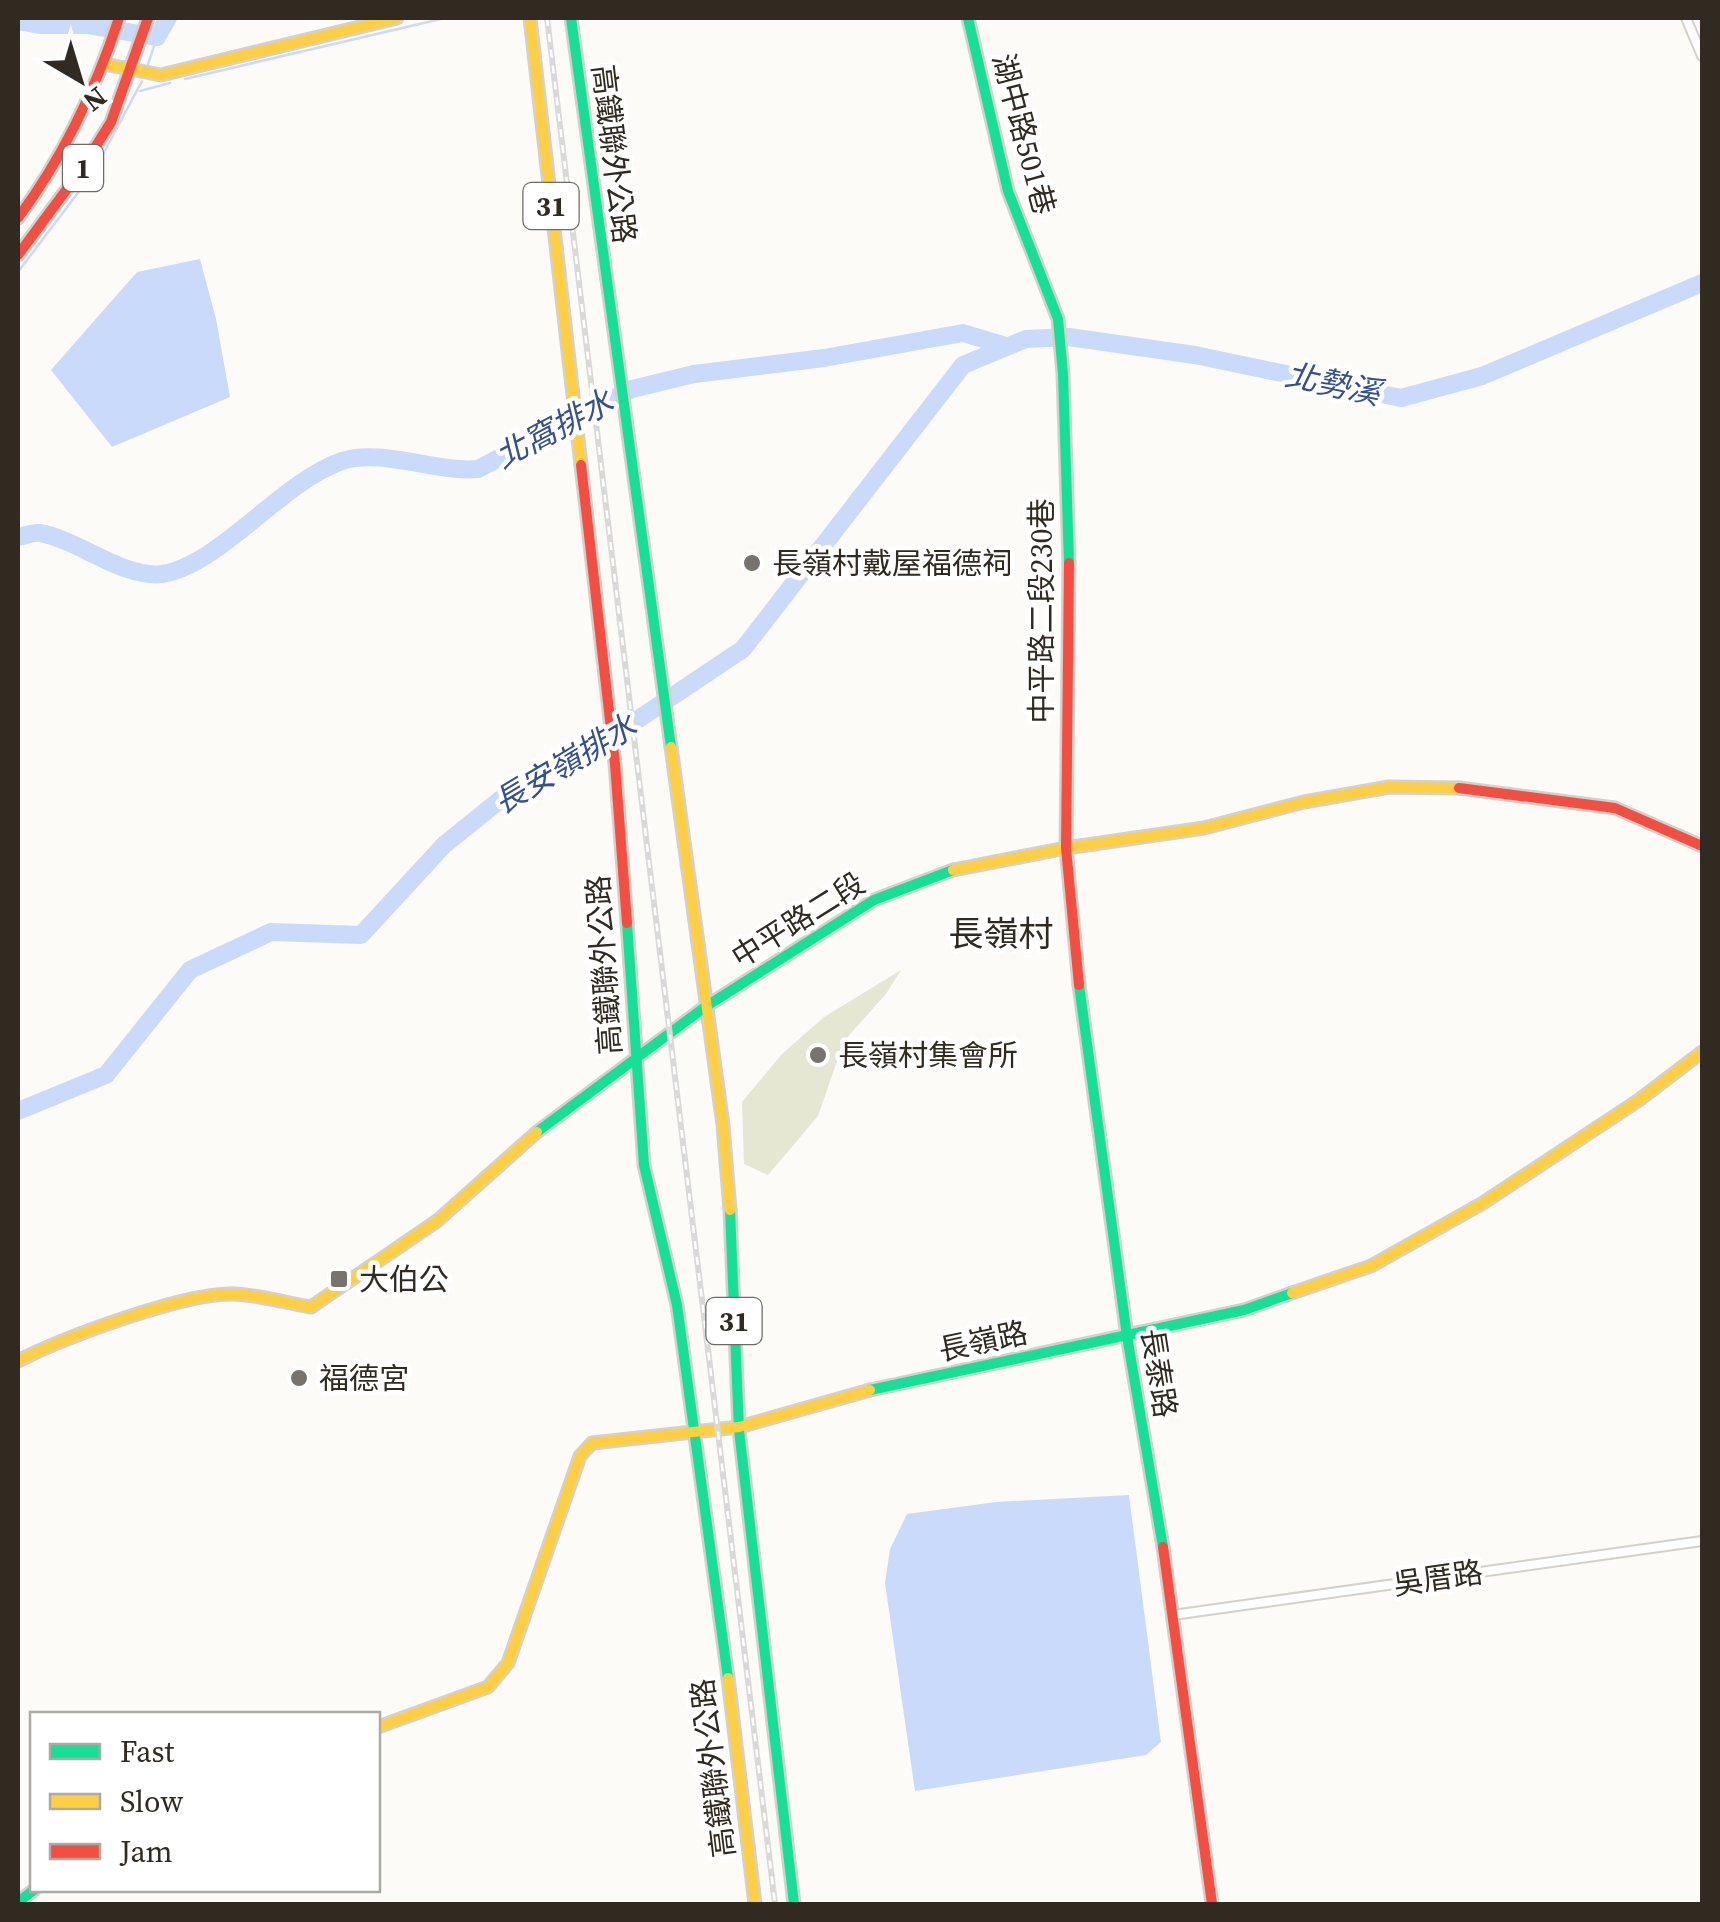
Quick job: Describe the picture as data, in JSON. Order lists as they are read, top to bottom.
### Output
{
  "streets": {
    "street": [
      "湖中路501巷",
      "高鐵聯外公路",
      "1",
      "31",
      "中平路二段230巷",
      "中平路二段",
      "長嶺路",
      "長泰路",
      "吳厝路"
    ]
  },
  "crossings": [
    ["湖中路501巷", "中平路二段230巷"],
    ["高鐵聯外公路", "中平路二段"],
    ["高鐵聯外公路", "長嶺路"],
    ["中平路二段230巷", "中平路二段"],
    ["中平路二段230巷", "長泰路"],
    ["中平路二段", "長泰路"],
    ["長嶺路", "長泰路"],
    ["長泰路", "吳厝路"]
  ],
  "districts": ["長嶺村"],
  "water": ["北勢溪", "北窩排水", "長安嶺排水"],
  "places": {
    "other": ["長嶺村戴屋福德祠", "長嶺村集會所", "福德宮"],
    "transit": ["大伯公"]
  },
  "legend": ["Fast", "Slow", "Jam"],
  "north": "bottom right"
}
